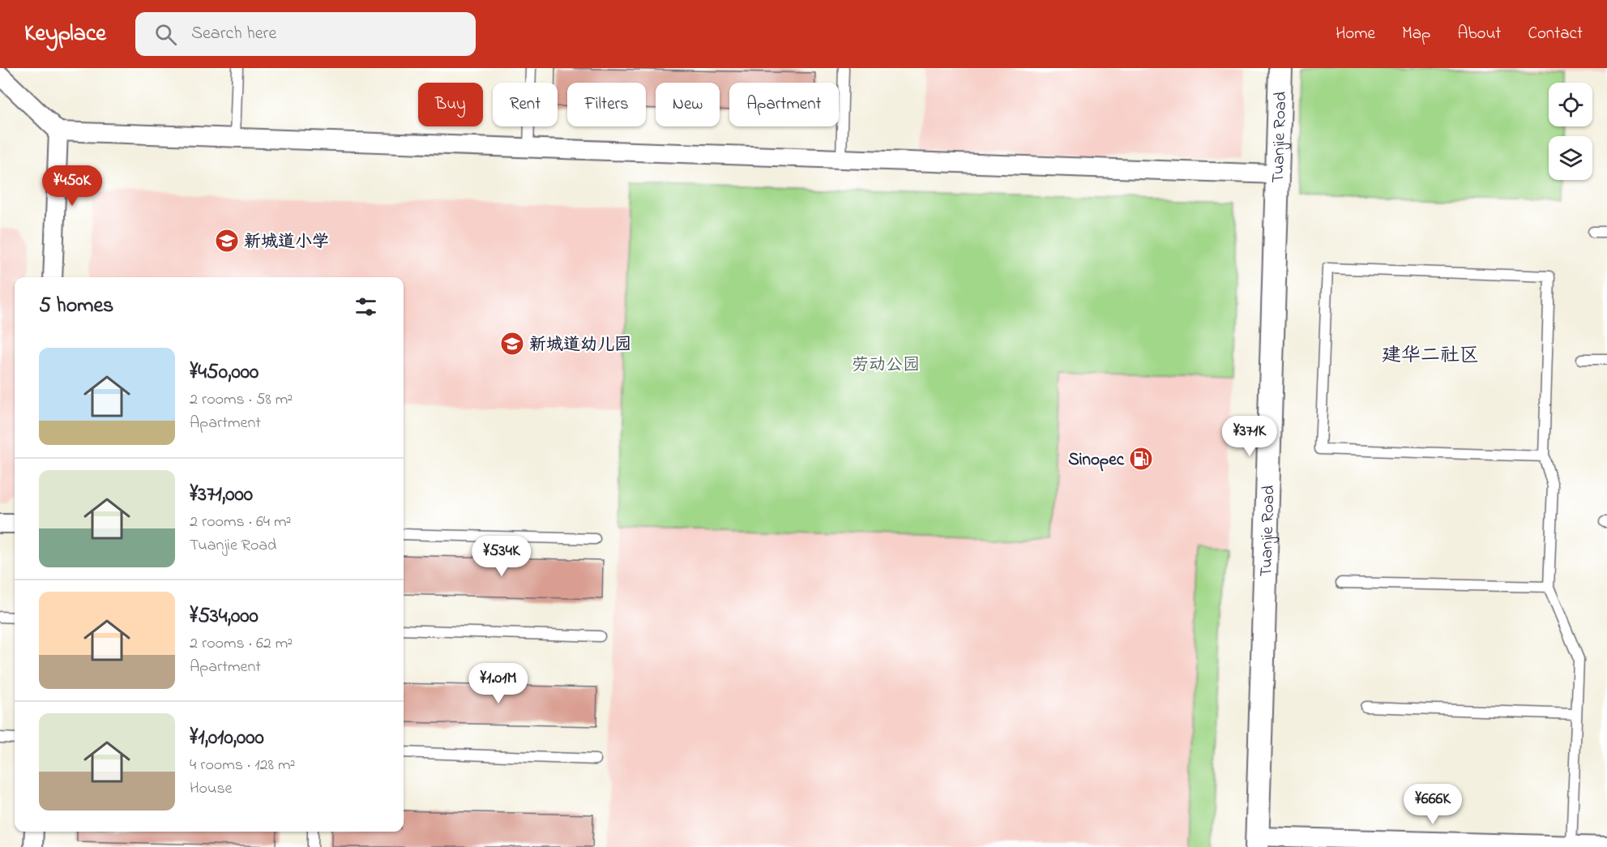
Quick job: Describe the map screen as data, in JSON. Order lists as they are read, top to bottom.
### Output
{
  "streets": {
    "street": ["Tuanjie Road"]
  },
  "districts": ["建华二社区"],
  "parks": ["劳动公园"],
  "places": {
    "school or university": ["新城道小学", "新城道幼儿园"],
    "fuel station": ["Sinopec"]
  },
  "page": {
    "header": "Keyplace",
    "search": "Search here",
    "nav": [
      "Home",
      "Map",
      "About",
      "Contact"
    ],
    "chip": [
      "Buy",
      "Rent",
      "Filters",
      "New",
      "Apartment"
    ],
    "price": [
      "¥450K",
      "¥371K",
      "¥534K",
      "¥1.01M",
      "¥666K"
    ],
    "heading": "5 homes",
    "list": [
      {
        "name": "¥450,000",
        "note": "2 rooms · 58 m² · Apartment"
      },
      {
        "name": "¥371,000",
        "note": "2 rooms · 64 m² · Tuanjie Road"
      },
      {
        "name": "¥534,000",
        "note": "2 rooms · 62 m² · Apartment"
      },
      {
        "name": "¥1,010,000",
        "note": "4 rooms · 128 m² · House"
      }
    ]
  }
}
